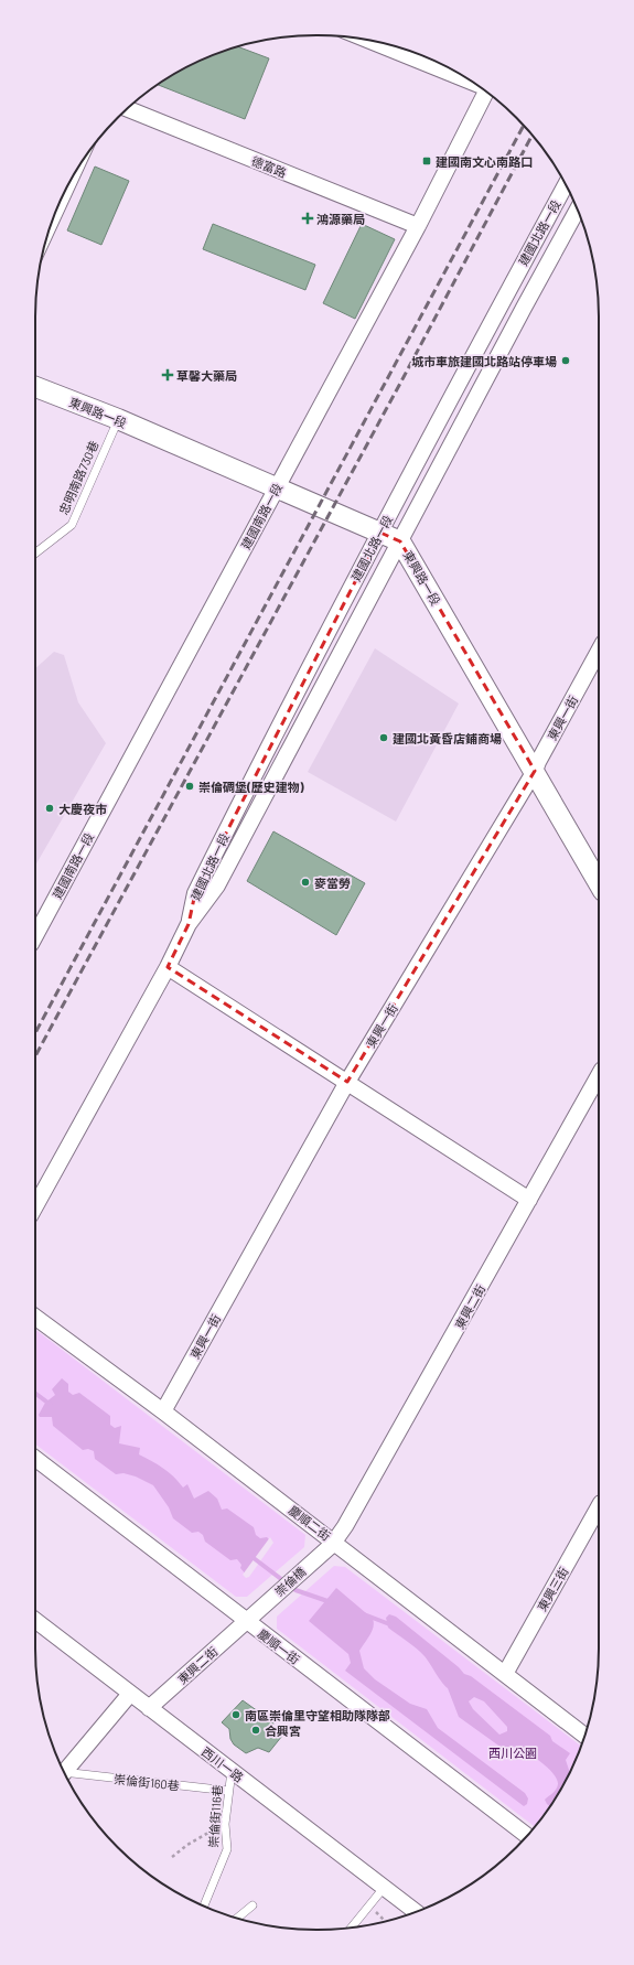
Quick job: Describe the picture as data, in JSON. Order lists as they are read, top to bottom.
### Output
{
  "streets": {
    "street": [
      "德富路",
      "建國北路一段",
      "東興路一段",
      "建國南路一段",
      "東興一街",
      "東興二街",
      "慶順二街",
      "崇倫橋",
      "東興三街",
      "慶順一街",
      "西川一路",
      "崇倫街160巷"
    ],
    "lane": ["忠明南路730巷", "崇倫街116巷"]
  },
  "crossings": [
    ["德富路", "建國南路一段"],
    ["建國北路一段", "東興路一段"],
    ["東興路一段", "忠明南路730巷"],
    ["東興路一段", "建國南路一段"],
    ["東興路一段", "東興一街"],
    ["東興一街", "慶順二街"],
    ["東興二街", "慶順二街"],
    ["東興二街", "崇倫橋"],
    ["東興二街", "慶順一街"],
    ["東興二街", "西川一路"],
    ["慶順二街", "崇倫橋"],
    ["慶順二街", "東興三街"],
    ["崇倫橋", "慶順一街"],
    ["西川一路", "崇倫街160巷"],
    ["西川一路", "崇倫街116巷"],
    ["崇倫街160巷", "崇倫街116巷"]
  ],
  "parks": ["西川公園"],
  "places": {
    "transit": ["建國南文心南路口"],
    "health": ["鴻源藥局", "草馨大藥局"],
    "other": [
      "城市車旅建國北路站停車場",
      "建國北黃昏店鋪商場",
      "崇倫碉堡(歷史建物)",
      "大慶夜市",
      "麥當勞",
      "南區崇倫里守望相助隊隊部",
      "合興宮"
    ]
  }
}
